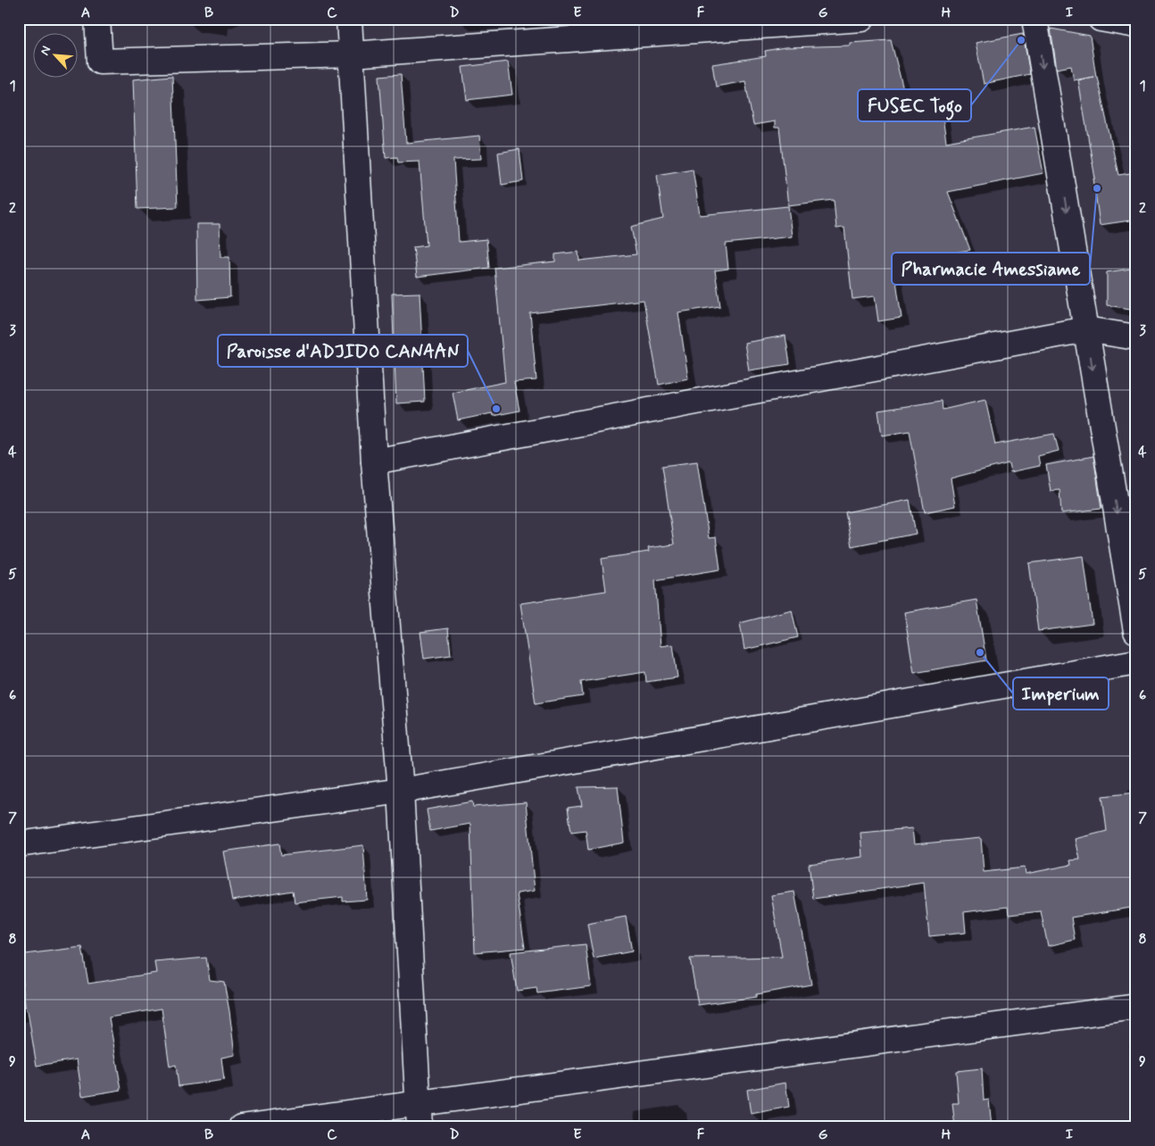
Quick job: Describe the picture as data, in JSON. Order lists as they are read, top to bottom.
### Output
{
  "places": [
    "FUSEC Togo",
    "Pharmacie Amessiame",
    "Paroisse d'ADJIDO CANAAN",
    "Imperium"
  ],
  "north": "top left",
  "grid": {
    "columns": [
      "A",
      "B",
      "C",
      "D",
      "E",
      "F",
      "G",
      "H",
      "I"
    ],
    "rows": [
      "1",
      "2",
      "3",
      "4",
      "5",
      "6",
      "7",
      "8",
      "9"
    ]
  }
}
